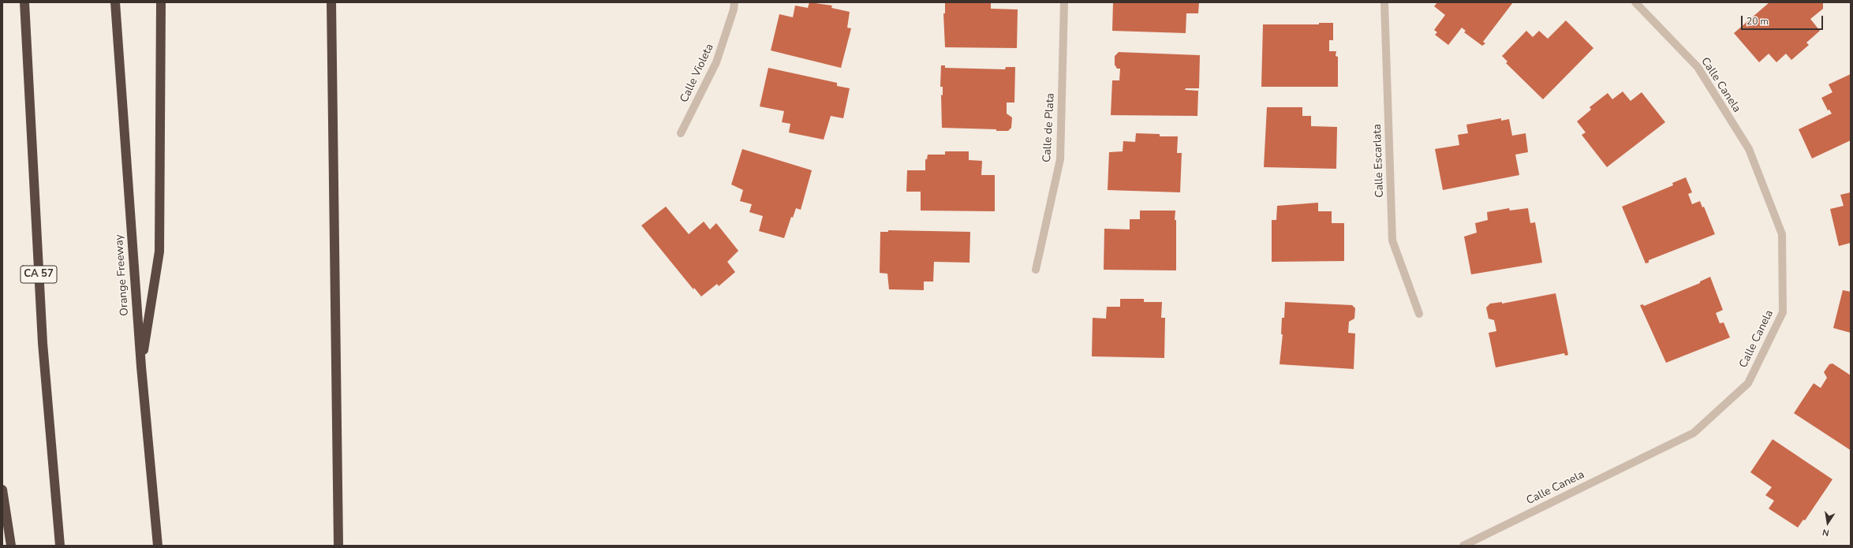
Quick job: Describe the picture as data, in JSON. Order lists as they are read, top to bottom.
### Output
{
  "streets": {
    "highway": ["CA 57", "Orange Freeway"],
    "street": [
      "Calle Violeta",
      "Calle Canela",
      "Calle de Plata",
      "Calle Escarlata"
    ]
  },
  "scale_bar": "20 m",
  "north": "bottom"
}
